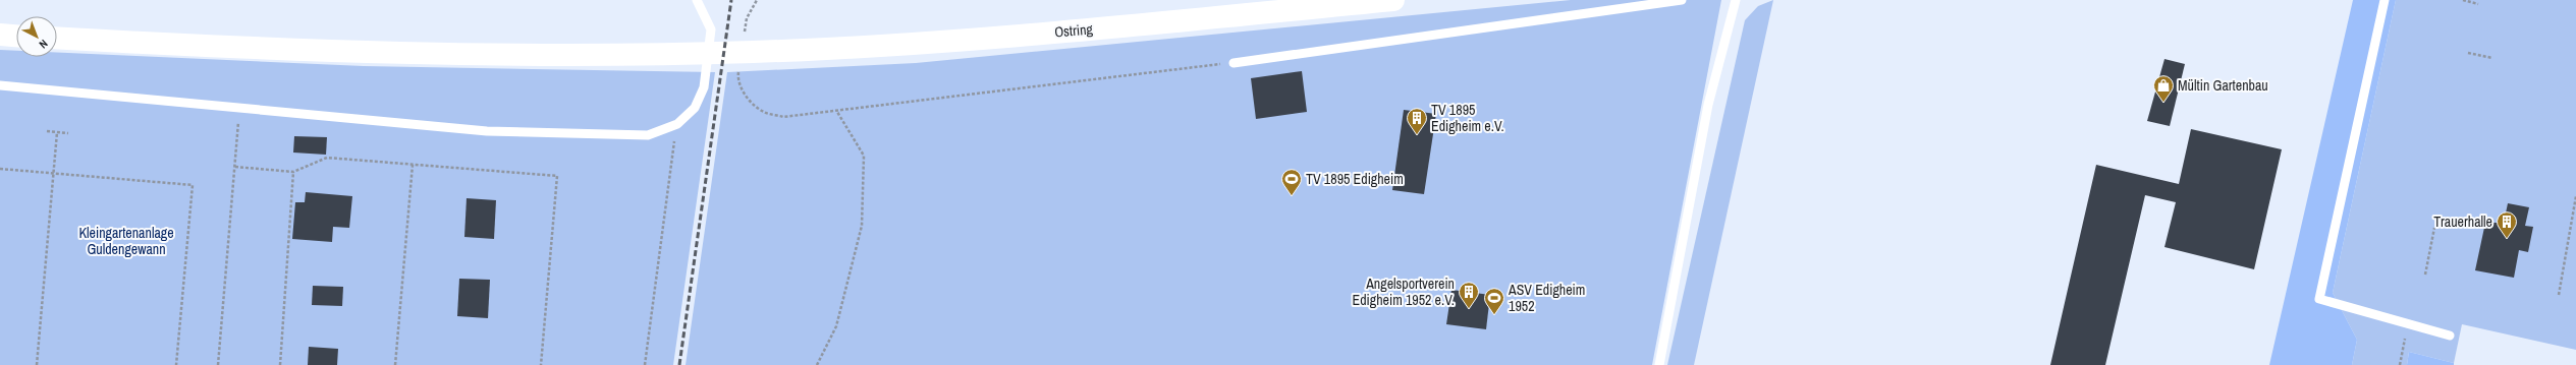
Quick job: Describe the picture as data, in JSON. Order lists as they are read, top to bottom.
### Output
{
  "streets": {
    "street": ["Ostring"]
  },
  "parks": ["Kleingartenanlage Guldengewann"],
  "places": {
    "shop": ["Mültin Gartenbau"],
    "building": ["TV 1895 Edigheim e.V.", "Trauerhalle", "Angelsportverein Edigheim 1952 e.V."],
    "sports": ["TV 1895 Edigheim", "ASV Edigheim 1952"]
  },
  "north": "bottom right"
}
